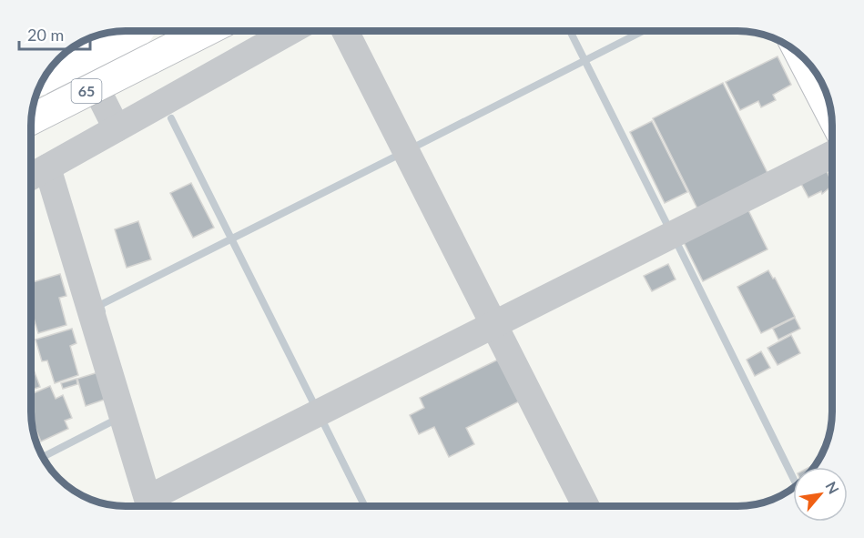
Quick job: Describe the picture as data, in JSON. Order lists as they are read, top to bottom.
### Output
{
  "streets": {
    "main road": ["65"]
  },
  "scale_bar": "20 m",
  "north": "top right"
}
